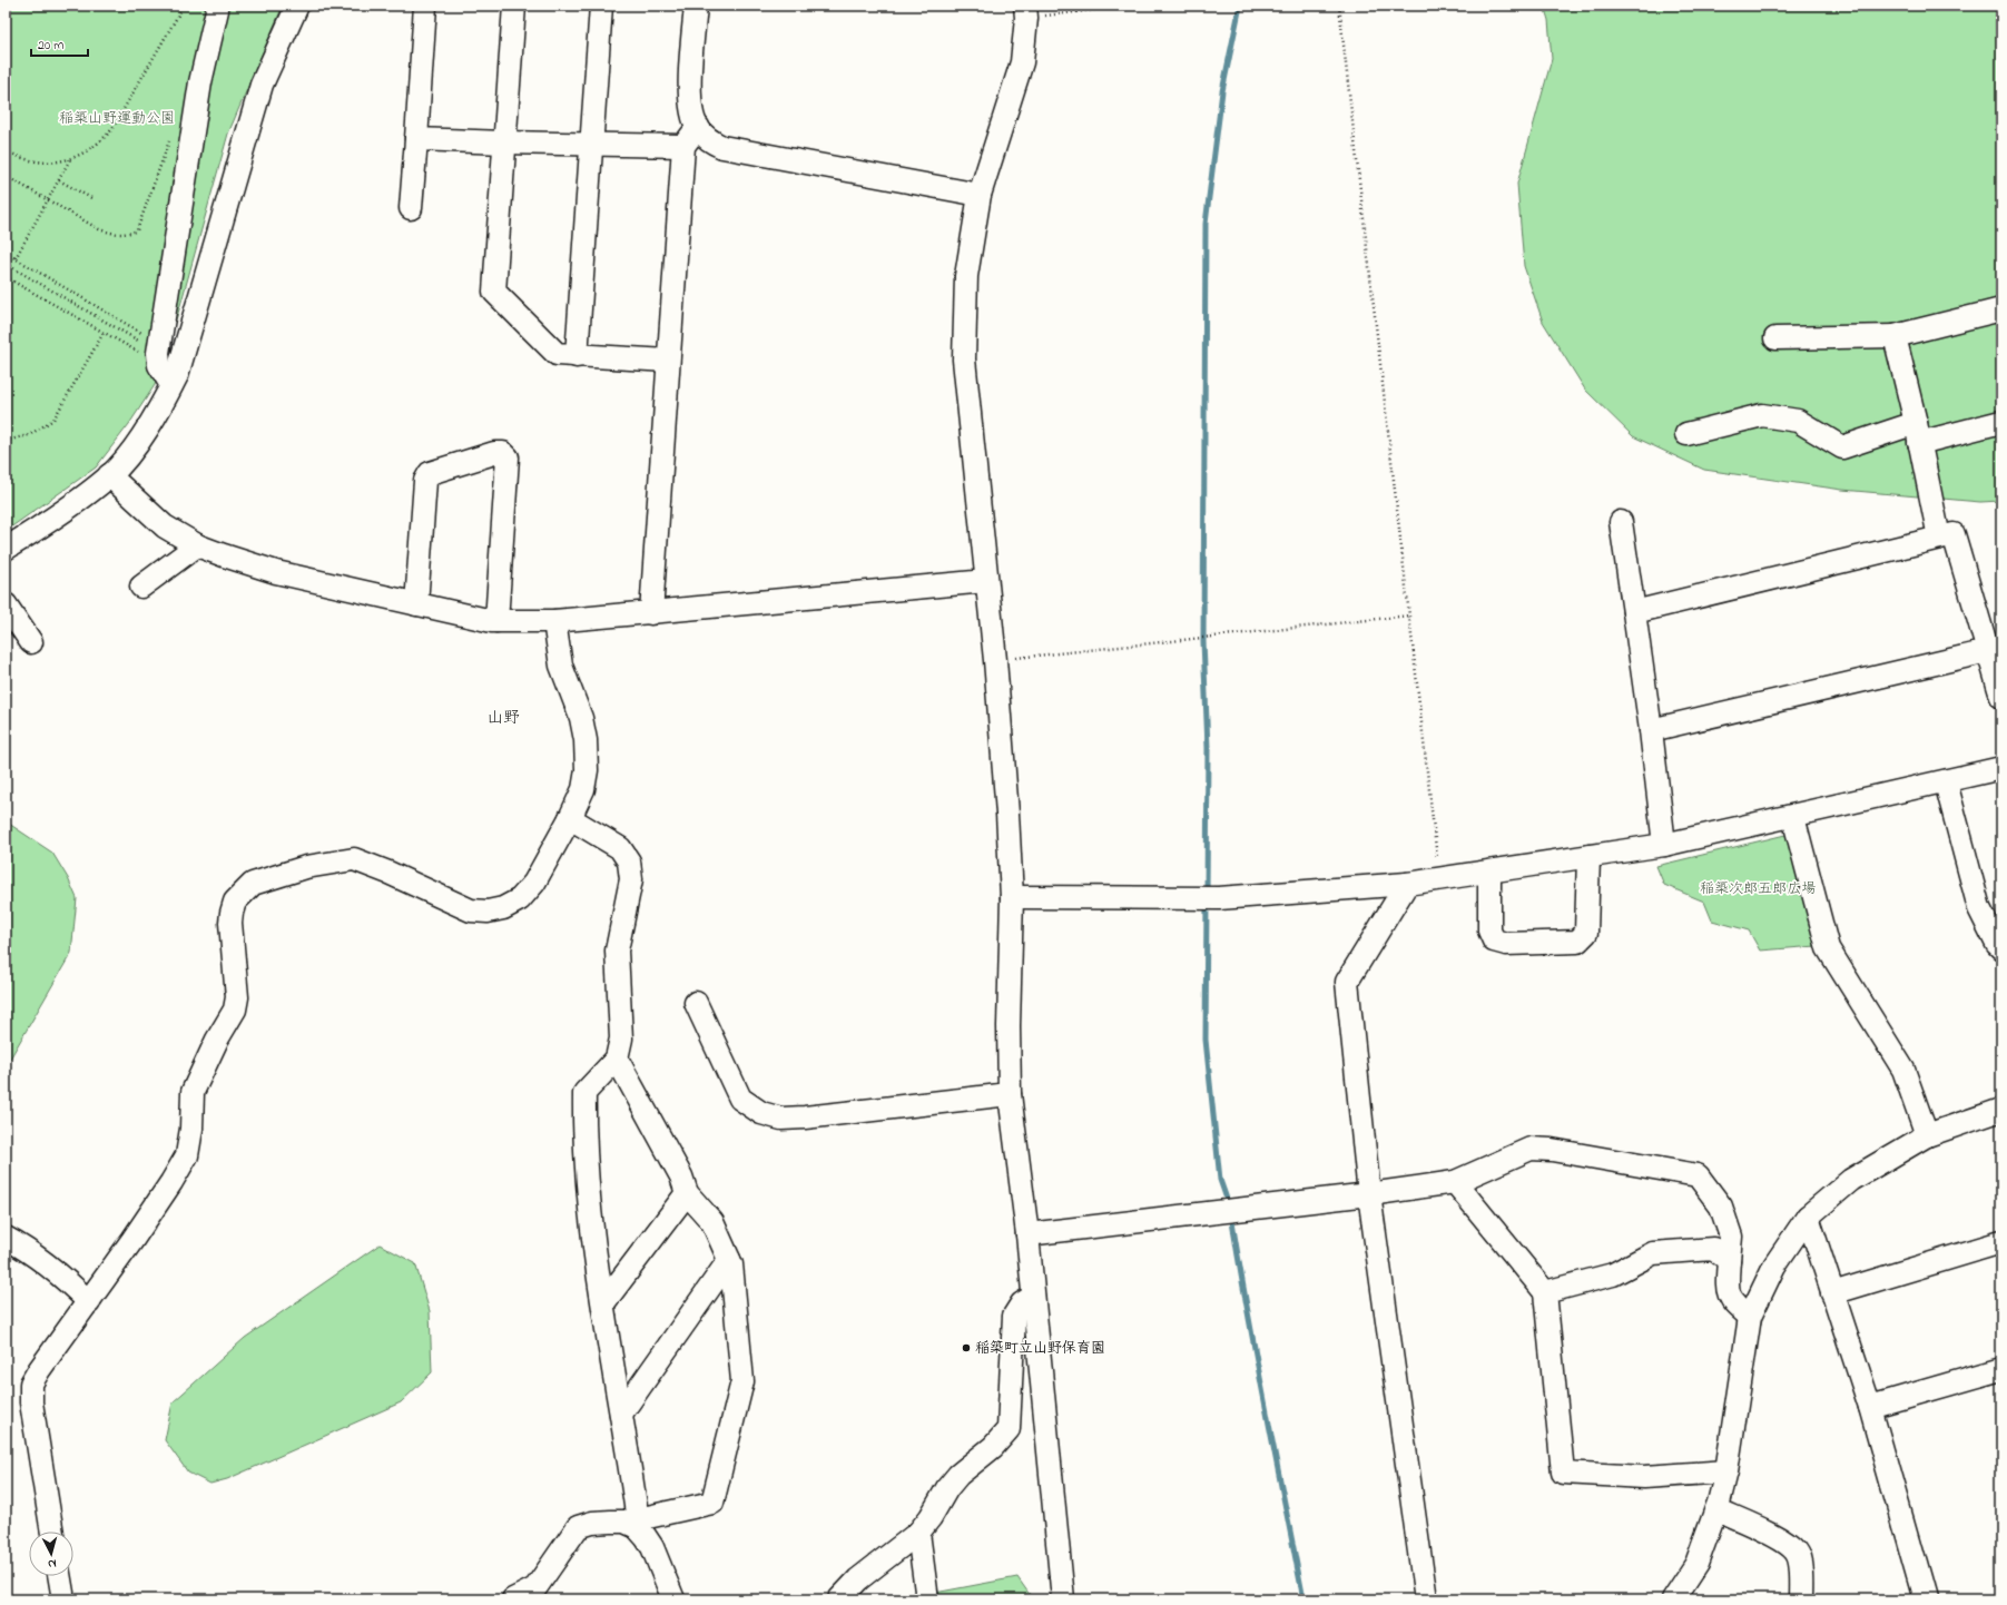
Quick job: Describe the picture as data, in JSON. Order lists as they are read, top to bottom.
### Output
{
  "districts": ["山野"],
  "parks": ["稲築山野運動公園", "稲築次郎五郎広場"],
  "places": ["稲築町立山野保育園"],
  "scale_bar": "20 m",
  "north": "bottom"
}
